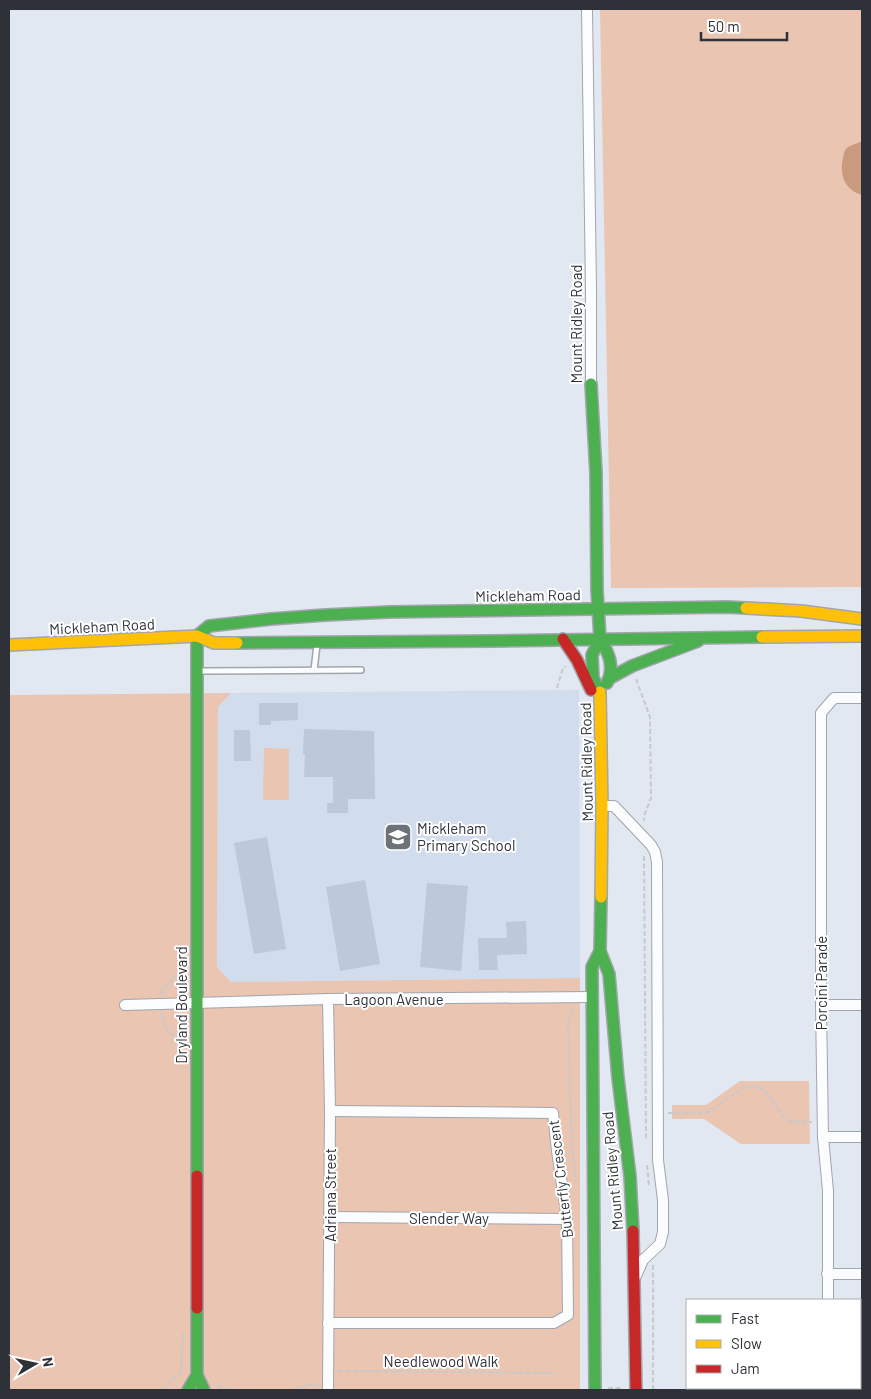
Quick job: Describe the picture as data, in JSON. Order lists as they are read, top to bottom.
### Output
{
  "streets": {
    "street": [
      "Mount Ridley Road",
      "Mickleham Road",
      "Porcini Parade",
      "Lagoon Avenue",
      "Dryland Boulevard",
      "Butterfly Crescent",
      "Adriana Street",
      "Slender Way"
    ],
    "path": ["Needlewood Walk"]
  },
  "crossings": [
    ["Mount Ridley Road", "Mickleham Road"],
    ["Mount Ridley Road", "Lagoon Avenue"],
    ["Mickleham Road", "Dryland Boulevard"],
    ["Lagoon Avenue", "Dryland Boulevard"],
    ["Lagoon Avenue", "Adriana Street"],
    ["Butterfly Crescent", "Adriana Street"],
    ["Butterfly Crescent", "Slender Way"],
    ["Adriana Street", "Slender Way"],
    ["Adriana Street", "Needlewood Walk"]
  ],
  "places": {
    "school or university": ["Mickleham Primary School"]
  },
  "legend": ["Fast", "Slow", "Jam"],
  "scale_bar": "50 m",
  "north": "right"
}
